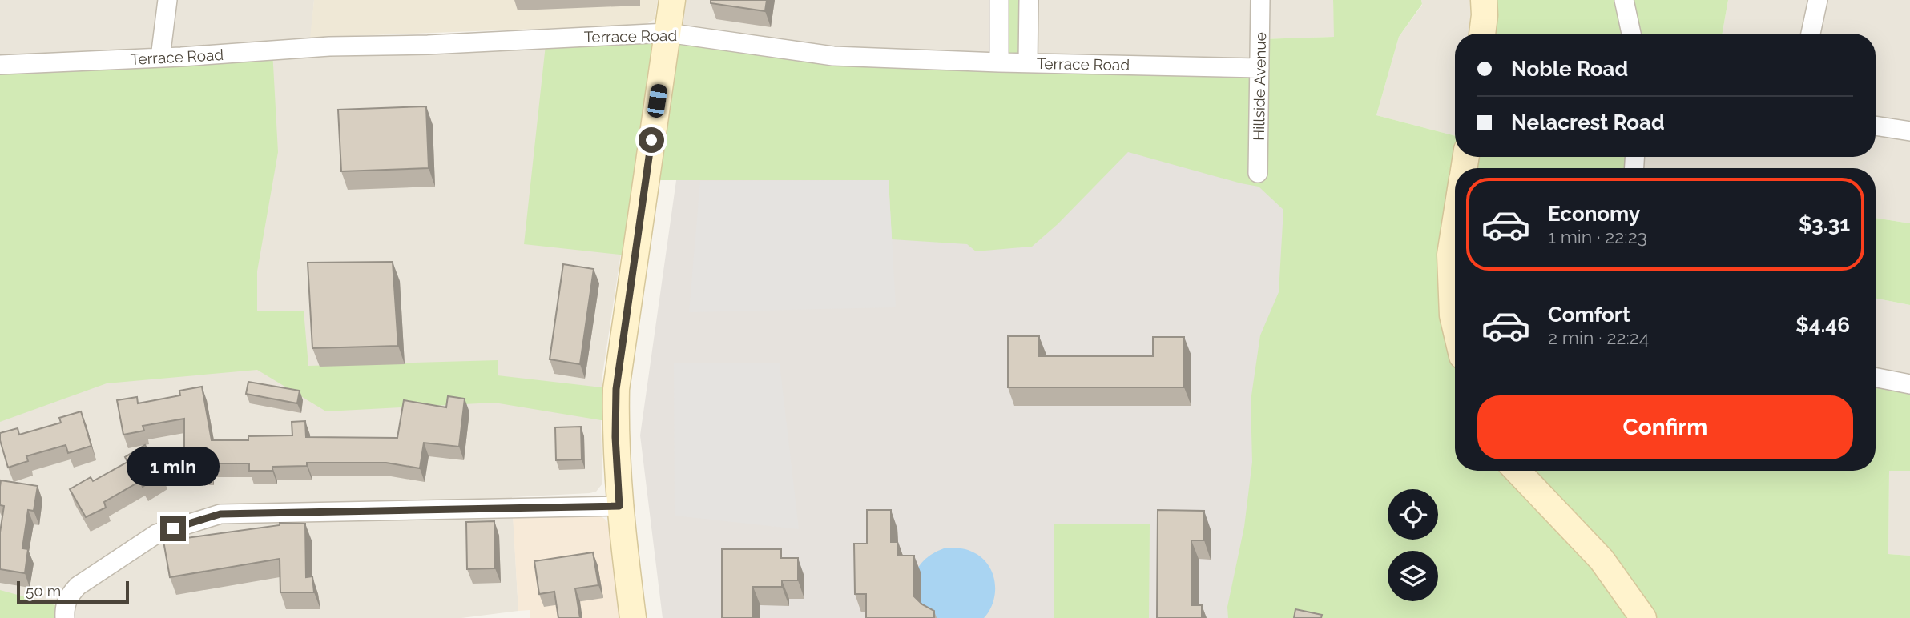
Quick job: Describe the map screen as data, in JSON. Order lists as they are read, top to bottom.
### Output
{
  "streets": {
    "street": ["Terrace Road", "Hillside Avenue"]
  },
  "crossings": [
    ["Terrace Road", "Hillside Avenue"]
  ],
  "scale_bar": "50 m",
  "page": {
    "banner": ["Noble Road", "Nelacrest Road"],
    "list": [
      {
        "name": "Economy",
        "note": "1 min · 22:23",
        "value": "$3.31"
      },
      {
        "name": "Comfort",
        "note": "2 min · 22:24",
        "value": "$4.46"
      }
    ],
    "buttons": "Confirm",
    "bubble": "1 min",
    "scale": "50 m"
  }
}
